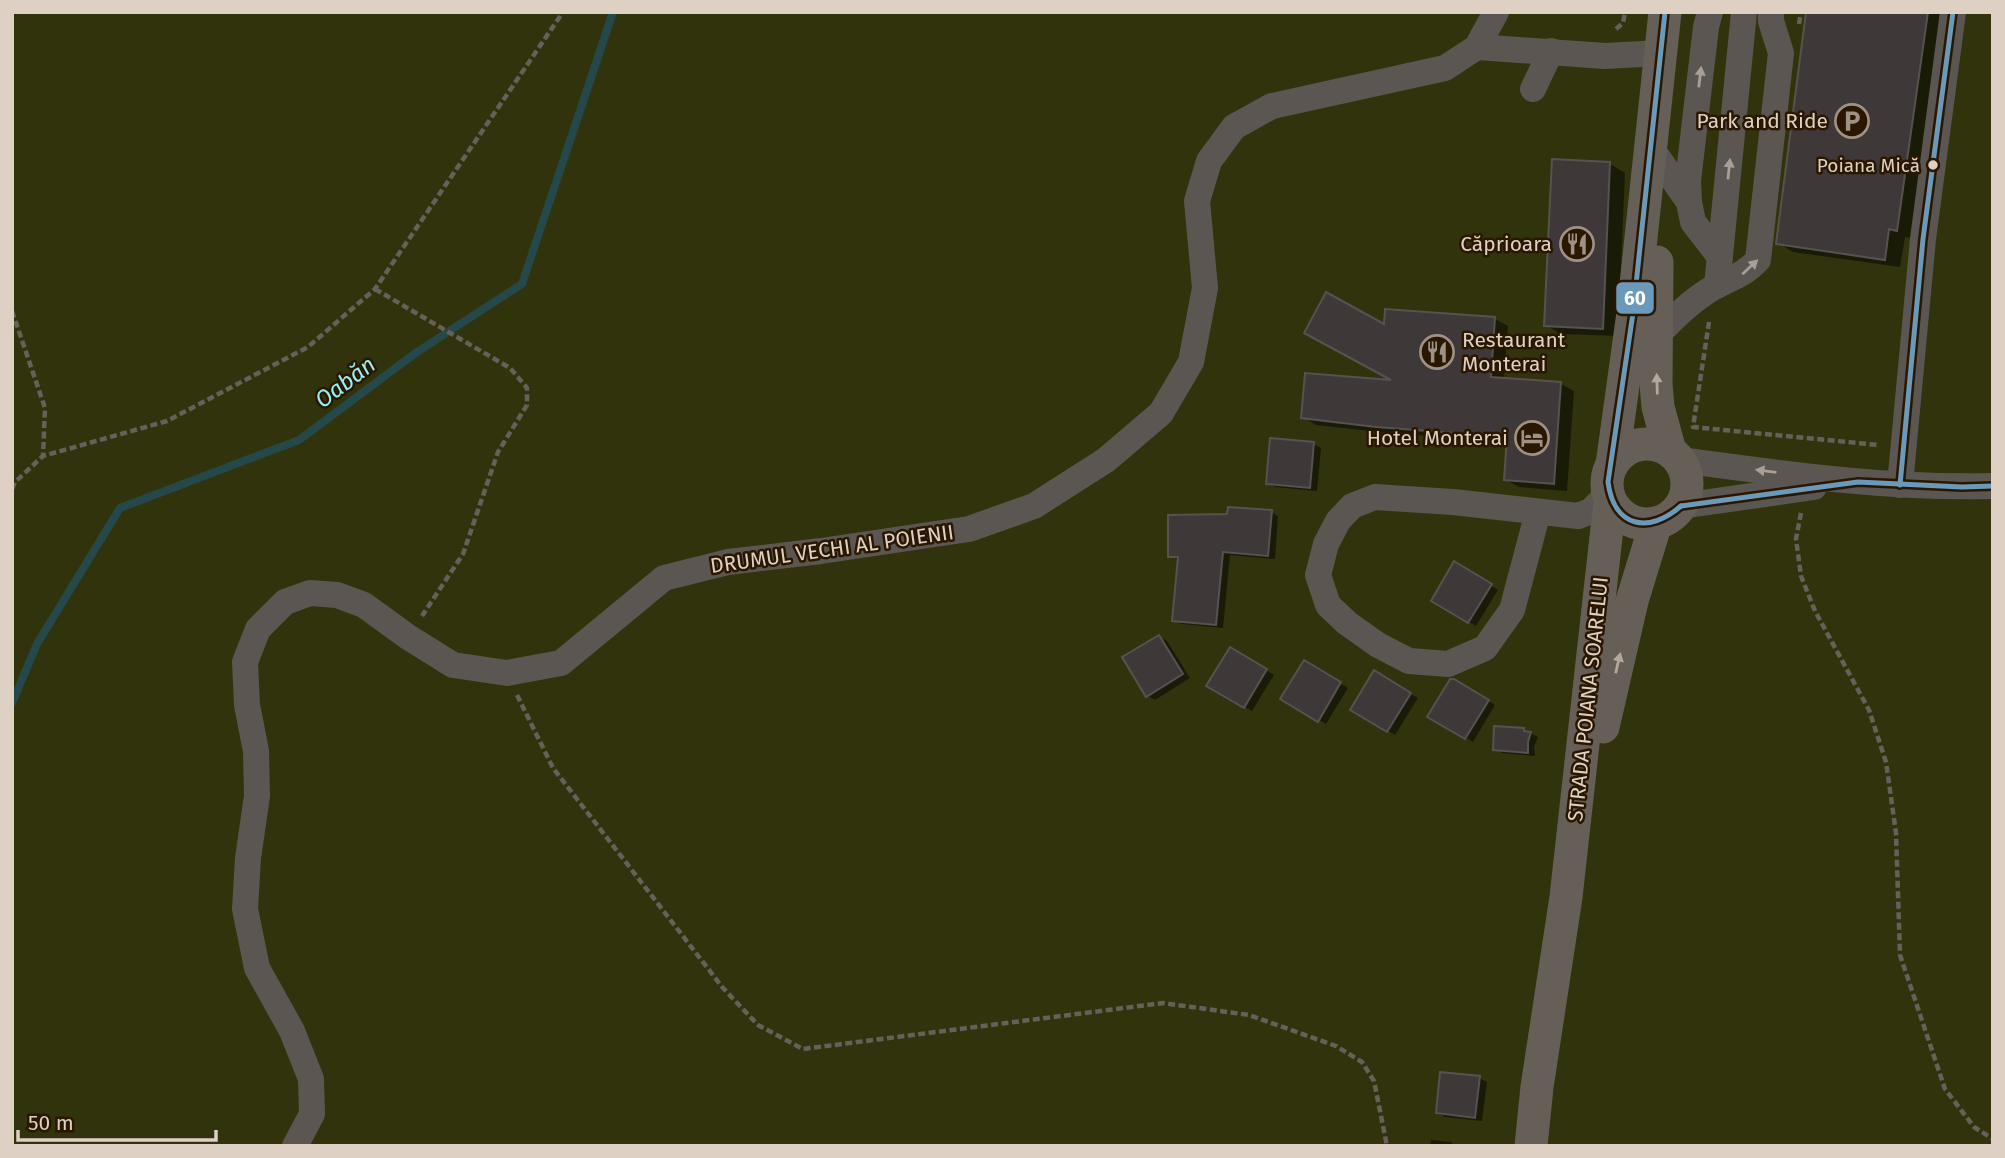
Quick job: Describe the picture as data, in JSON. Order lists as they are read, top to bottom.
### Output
{
  "streets": {
    "main road": ["STRADA POIANA SOARELUI"],
    "street": ["DRUMUL VECHI AL POIENII"]
  },
  "water": ["Oabăn"],
  "places": {
    "parking": ["Park and Ride"],
    "other": ["Poiana Mică"],
    "restaurant": ["Căprioara", "Restaurant Monterai"],
    "hotel": ["Hotel Monterai"]
  },
  "lines": ["transit line 60"],
  "scale_bar": "50 m"
}
